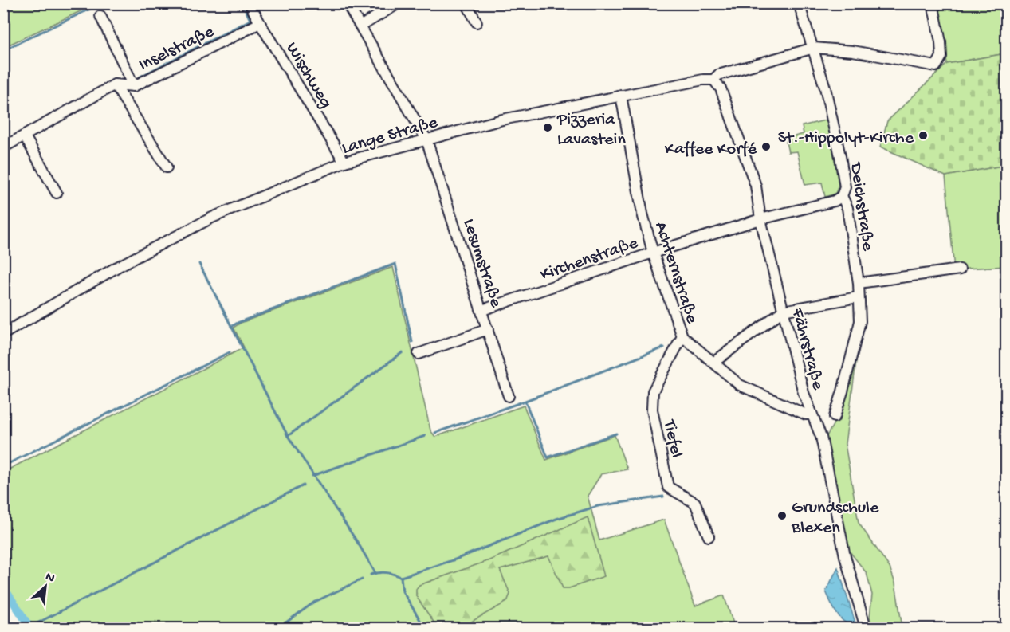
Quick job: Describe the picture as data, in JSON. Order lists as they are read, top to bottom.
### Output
{
  "streets": {
    "street": [
      "Inselstraße",
      "Wischweg",
      "Lange Straße",
      "Deichstraße",
      "Kirchenstraße",
      "Lesumstraße",
      "Achternstraße",
      "Fährstraße",
      "Tiefel"
    ]
  },
  "crossings": [
    ["Inselstraße", "Wischweg"],
    ["Wischweg", "Lange Straße"],
    ["Lange Straße", "Deichstraße"],
    ["Lange Straße", "Lesumstraße"],
    ["Lange Straße", "Achternstraße"],
    ["Lange Straße", "Fährstraße"],
    ["Deichstraße", "Kirchenstraße"],
    ["Kirchenstraße", "Lesumstraße"],
    ["Kirchenstraße", "Achternstraße"],
    ["Kirchenstraße", "Fährstraße"],
    ["Achternstraße", "Fährstraße"],
    ["Achternstraße", "Tiefel"]
  ],
  "places": [
    "Pizzeria Lavastein",
    "St.-Hippolyt-Kirche",
    "Kaffee Korfé",
    "Grundschule Blexen"
  ],
  "north": "top right"
}
